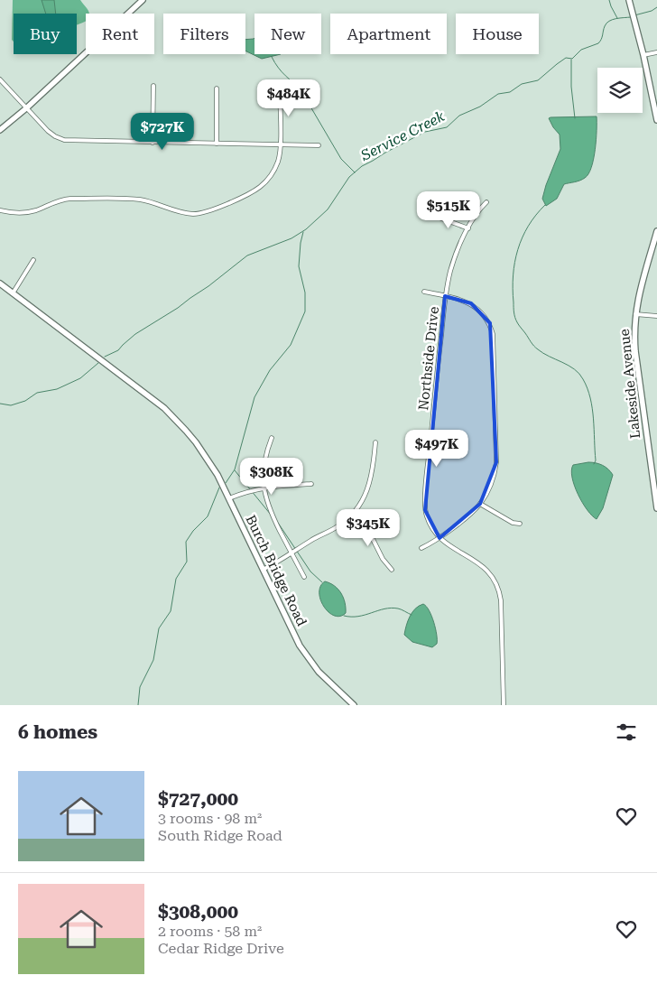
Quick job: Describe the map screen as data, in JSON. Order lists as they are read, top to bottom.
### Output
{
  "streets": {
    "street": ["Northside Drive", "Lakeside Avenue", "Burch Bridge Road"]
  },
  "water": ["Service Creek"],
  "page": {
    "chip": [
      "Buy",
      "Rent",
      "Filters",
      "New",
      "Apartment",
      "House"
    ],
    "price": [
      "$484K",
      "$727K",
      "$515K",
      "$497K",
      "$308K",
      "$345K"
    ],
    "heading": "6 homes",
    "list": [
      {
        "name": "$727,000",
        "note": "3 rooms · 98 m² · South Ridge Road"
      },
      {
        "name": "$308,000",
        "note": "2 rooms · 58 m² · Cedar Ridge Drive"
      }
    ]
  }
}
